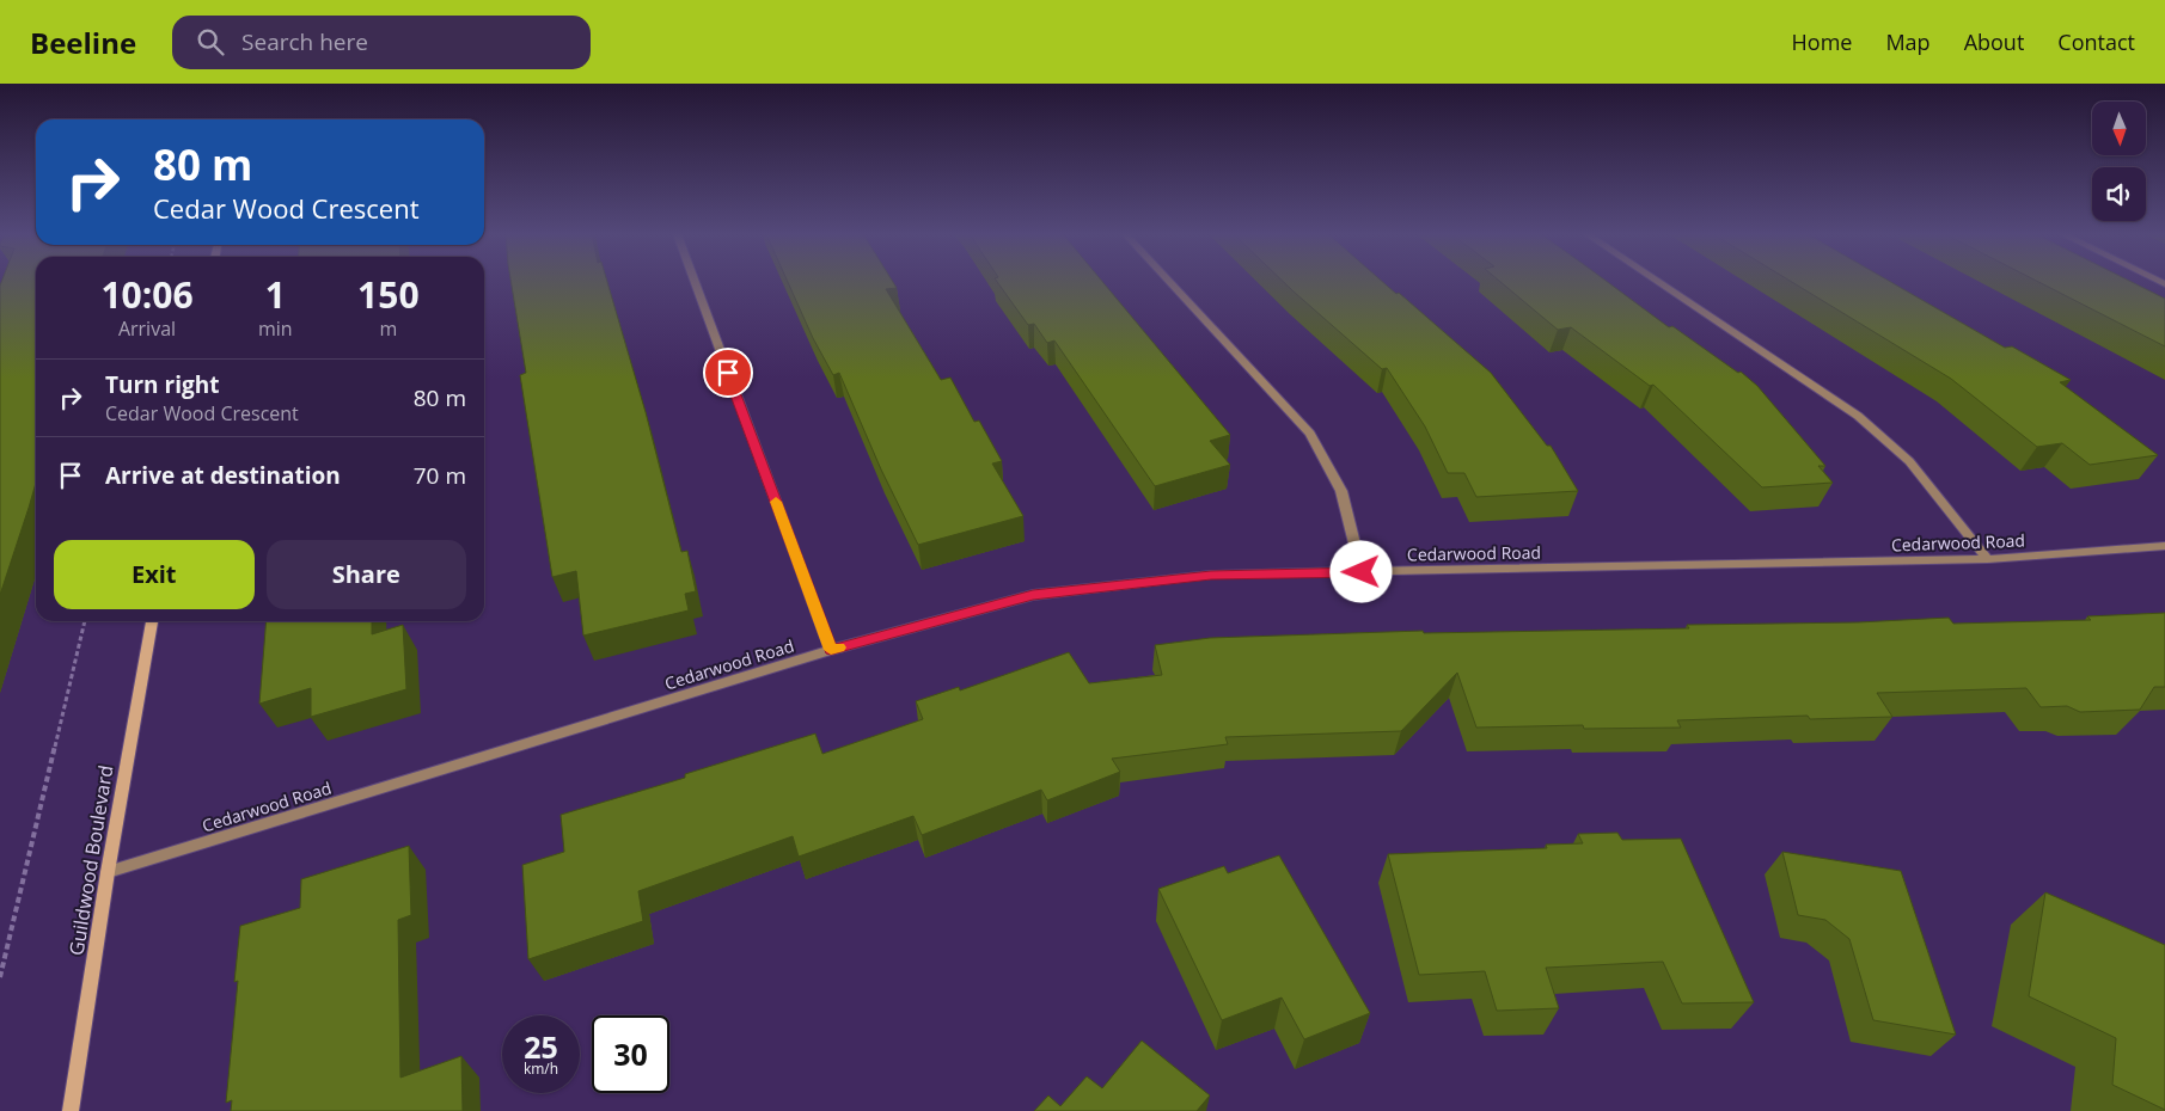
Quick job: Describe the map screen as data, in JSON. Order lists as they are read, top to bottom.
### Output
{
  "streets": {
    "street": ["Cedarwood Road", "Guildwood Boulevard"]
  },
  "crossings": [
    ["Cedarwood Road", "Guildwood Boulevard"]
  ],
  "north": "bottom",
  "page": {
    "header": "Beeline",
    "search": "Search here",
    "nav": [
      "Home",
      "Map",
      "About",
      "Contact"
    ],
    "turn": ["80 m", "Cedar Wood Crescent"],
    "eta": [
      "10:06",
      "Arrival",
      "1",
      "min",
      "150",
      "m"
    ],
    "list": [
      {
        "name": "Turn right",
        "note": "Cedar Wood Crescent",
        "value": "80 m"
      },
      {
        "name": "Arrive at destination",
        "value": "70 m"
      }
    ],
    "buttons": ["Exit", "Share"],
    "speed": "25 km/h",
    "limit": "30"
  }
}
